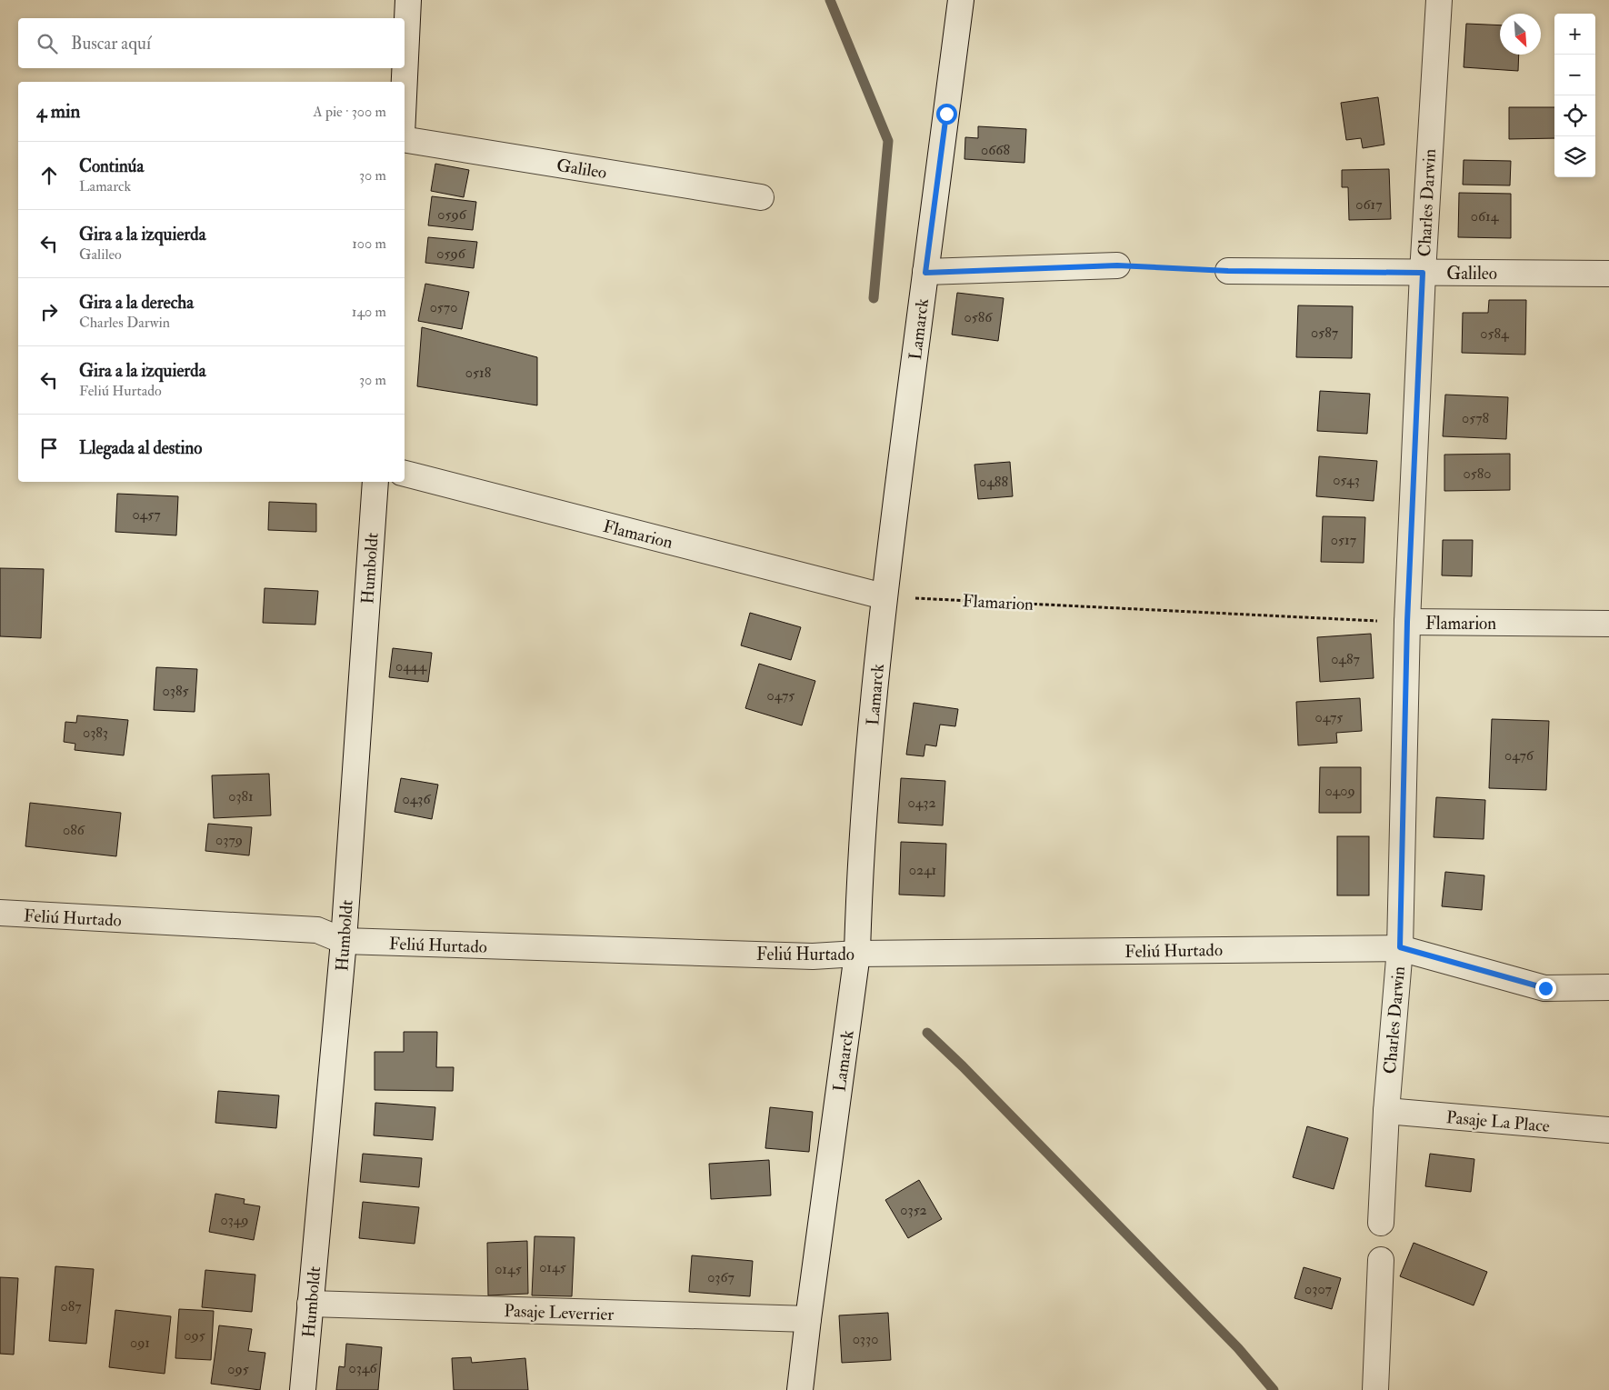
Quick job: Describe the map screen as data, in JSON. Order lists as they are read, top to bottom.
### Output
{
  "streets": {
    "street": [
      "Galileo",
      "Charles Darwin",
      "Lamarck",
      "Flamarion",
      "Humboldt",
      "Feliú Hurtado",
      "Pasaje La Place",
      "Pasaje Leverrier"
    ]
  },
  "crossings": [
    ["Galileo", "Charles Darwin"],
    ["Charles Darwin", "Flamarion"],
    ["Charles Darwin", "Feliú Hurtado"],
    ["Charles Darwin", "Pasaje La Place"],
    ["Lamarck", "Flamarion"],
    ["Lamarck", "Feliú Hurtado"],
    ["Lamarck", "Pasaje Leverrier"],
    ["Humboldt", "Feliú Hurtado"],
    ["Humboldt", "Pasaje Leverrier"]
  ],
  "house_numbers": [
    "0668",
    "0617",
    "0596",
    "0614",
    "0596",
    "0570",
    "0586",
    "0587",
    "0584",
    "0518",
    "0578",
    "0580",
    "0543",
    "0488",
    "0457",
    "0517",
    "0487",
    "0444",
    "0385",
    "0475",
    "0475",
    "0383",
    "0476",
    "0409",
    "0381",
    "0436",
    "0432",
    "086",
    "0379",
    "0241",
    "0352",
    "0349",
    "0145",
    "0145",
    "0367",
    "0307",
    "087",
    "095",
    "0330",
    "091",
    "0346",
    "095"
  ],
  "north": "bottom right",
  "page": {
    "map_buttons": ["+", "−"],
    "search": "Buscar aquí",
    "heading": ["4 min", "A pie · 300 m"],
    "list": [
      ["Continúa", "Lamarck", "30 m"],
      ["Gira a la izquierda", "Galileo", "100 m"],
      ["Gira a la derecha", "Charles Darwin", "140 m"],
      ["Gira a la izquierda", "Feliú Hurtado", "30 m"],
      "Llegada al destino"
    ]
  }
}
